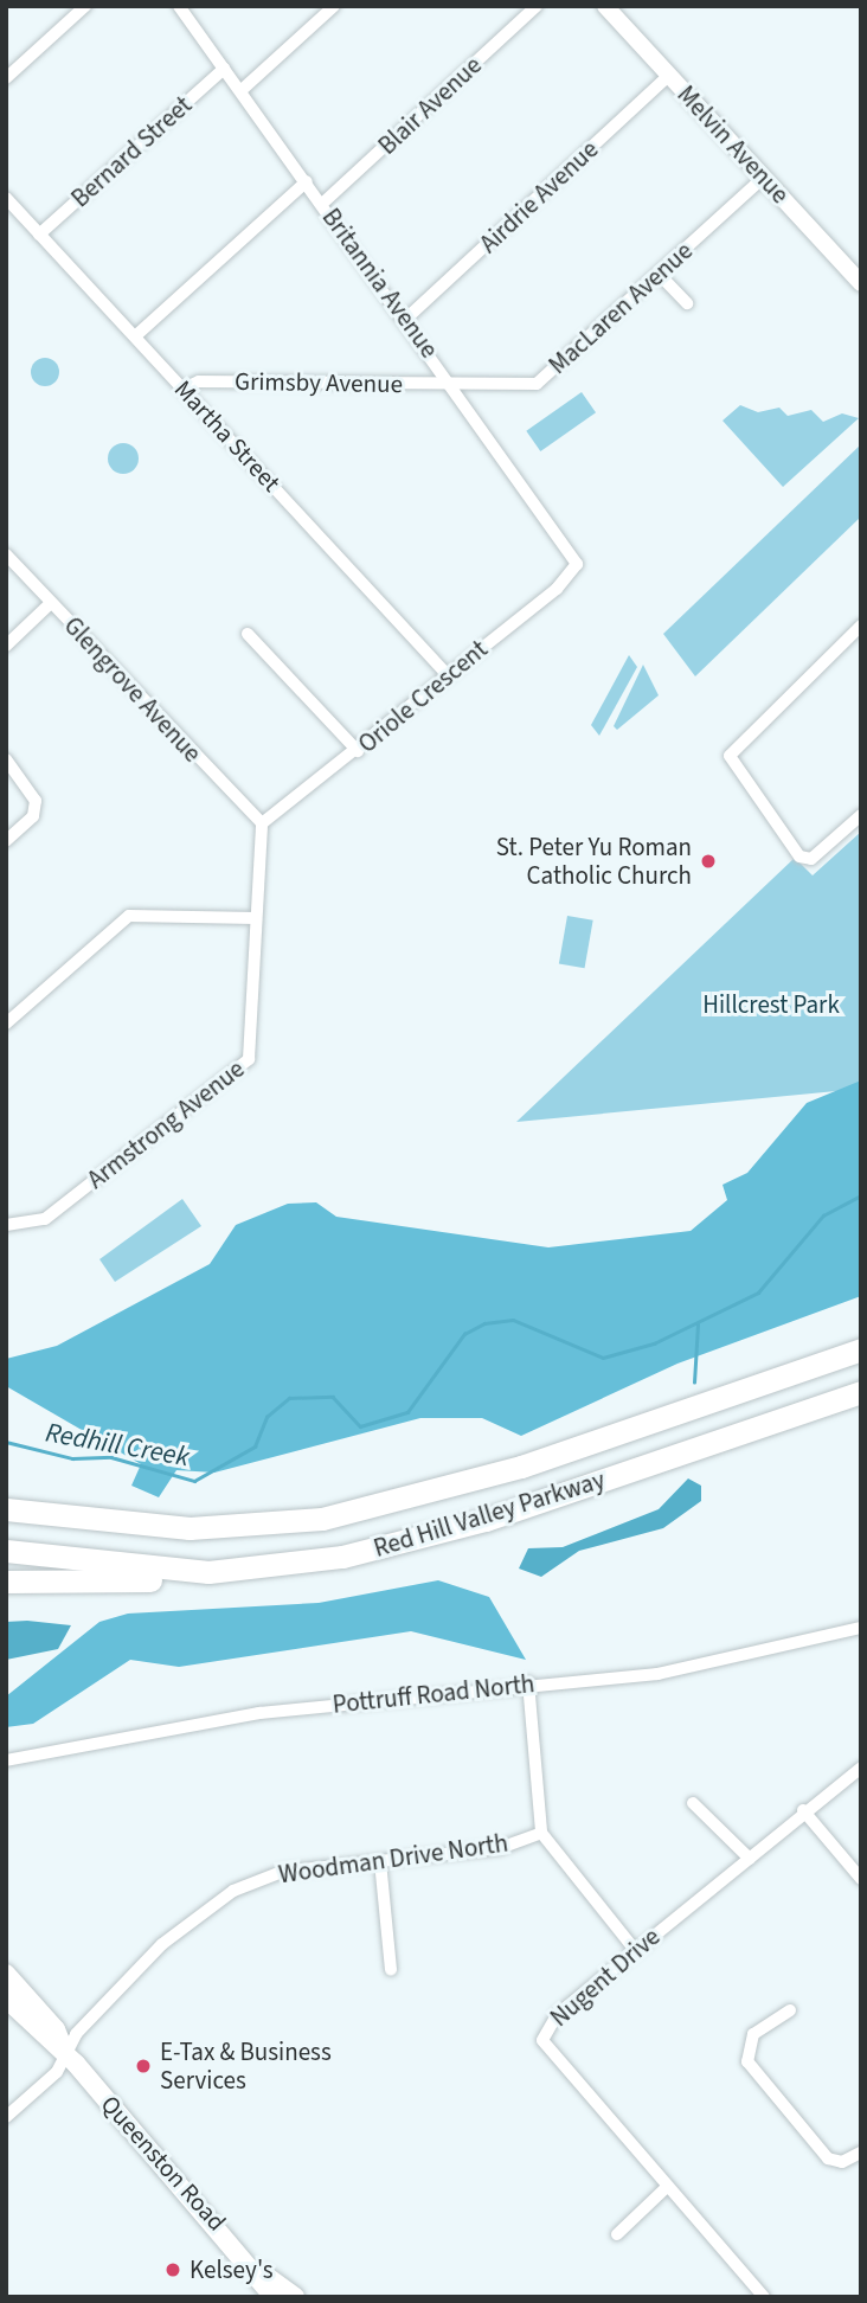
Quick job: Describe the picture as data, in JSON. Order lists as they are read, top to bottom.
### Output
{
  "streets": {
    "highway": ["Red Hill Valley Parkway"],
    "main road": ["Queenston Road"],
    "street": [
      "Blair Avenue",
      "Melvin Avenue",
      "Bernard Street",
      "Airdrie Avenue",
      "Britannia Avenue",
      "MacLaren Avenue",
      "Grimsby Avenue",
      "Martha Street",
      "Glengrove Avenue",
      "Oriole Crescent",
      "Armstrong Avenue",
      "Pottruff Road North",
      "Woodman Drive North",
      "Nugent Drive"
    ]
  },
  "crossings": [
    ["Blair Avenue", "Britannia Avenue"],
    ["Melvin Avenue", "Airdrie Avenue"],
    ["Melvin Avenue", "MacLaren Avenue"],
    ["Bernard Street", "Britannia Avenue"],
    ["Bernard Street", "Martha Street"],
    ["Airdrie Avenue", "Britannia Avenue"],
    ["Britannia Avenue", "MacLaren Avenue"],
    ["Britannia Avenue", "Grimsby Avenue"],
    ["Britannia Avenue", "Oriole Crescent"],
    ["MacLaren Avenue", "Grimsby Avenue"],
    ["Grimsby Avenue", "Martha Street"],
    ["Martha Street", "Oriole Crescent"],
    ["Glengrove Avenue", "Oriole Crescent"],
    ["Glengrove Avenue", "Armstrong Avenue"],
    ["Oriole Crescent", "Armstrong Avenue"],
    ["Woodman Drive North", "Queenston Road"]
  ],
  "water": ["Redhill Creek"],
  "parks": ["Hillcrest Park"],
  "places": ["St. Peter Yu Roman Catholic Church", "E-Tax & Business Services", "Kelsey's"]
}
